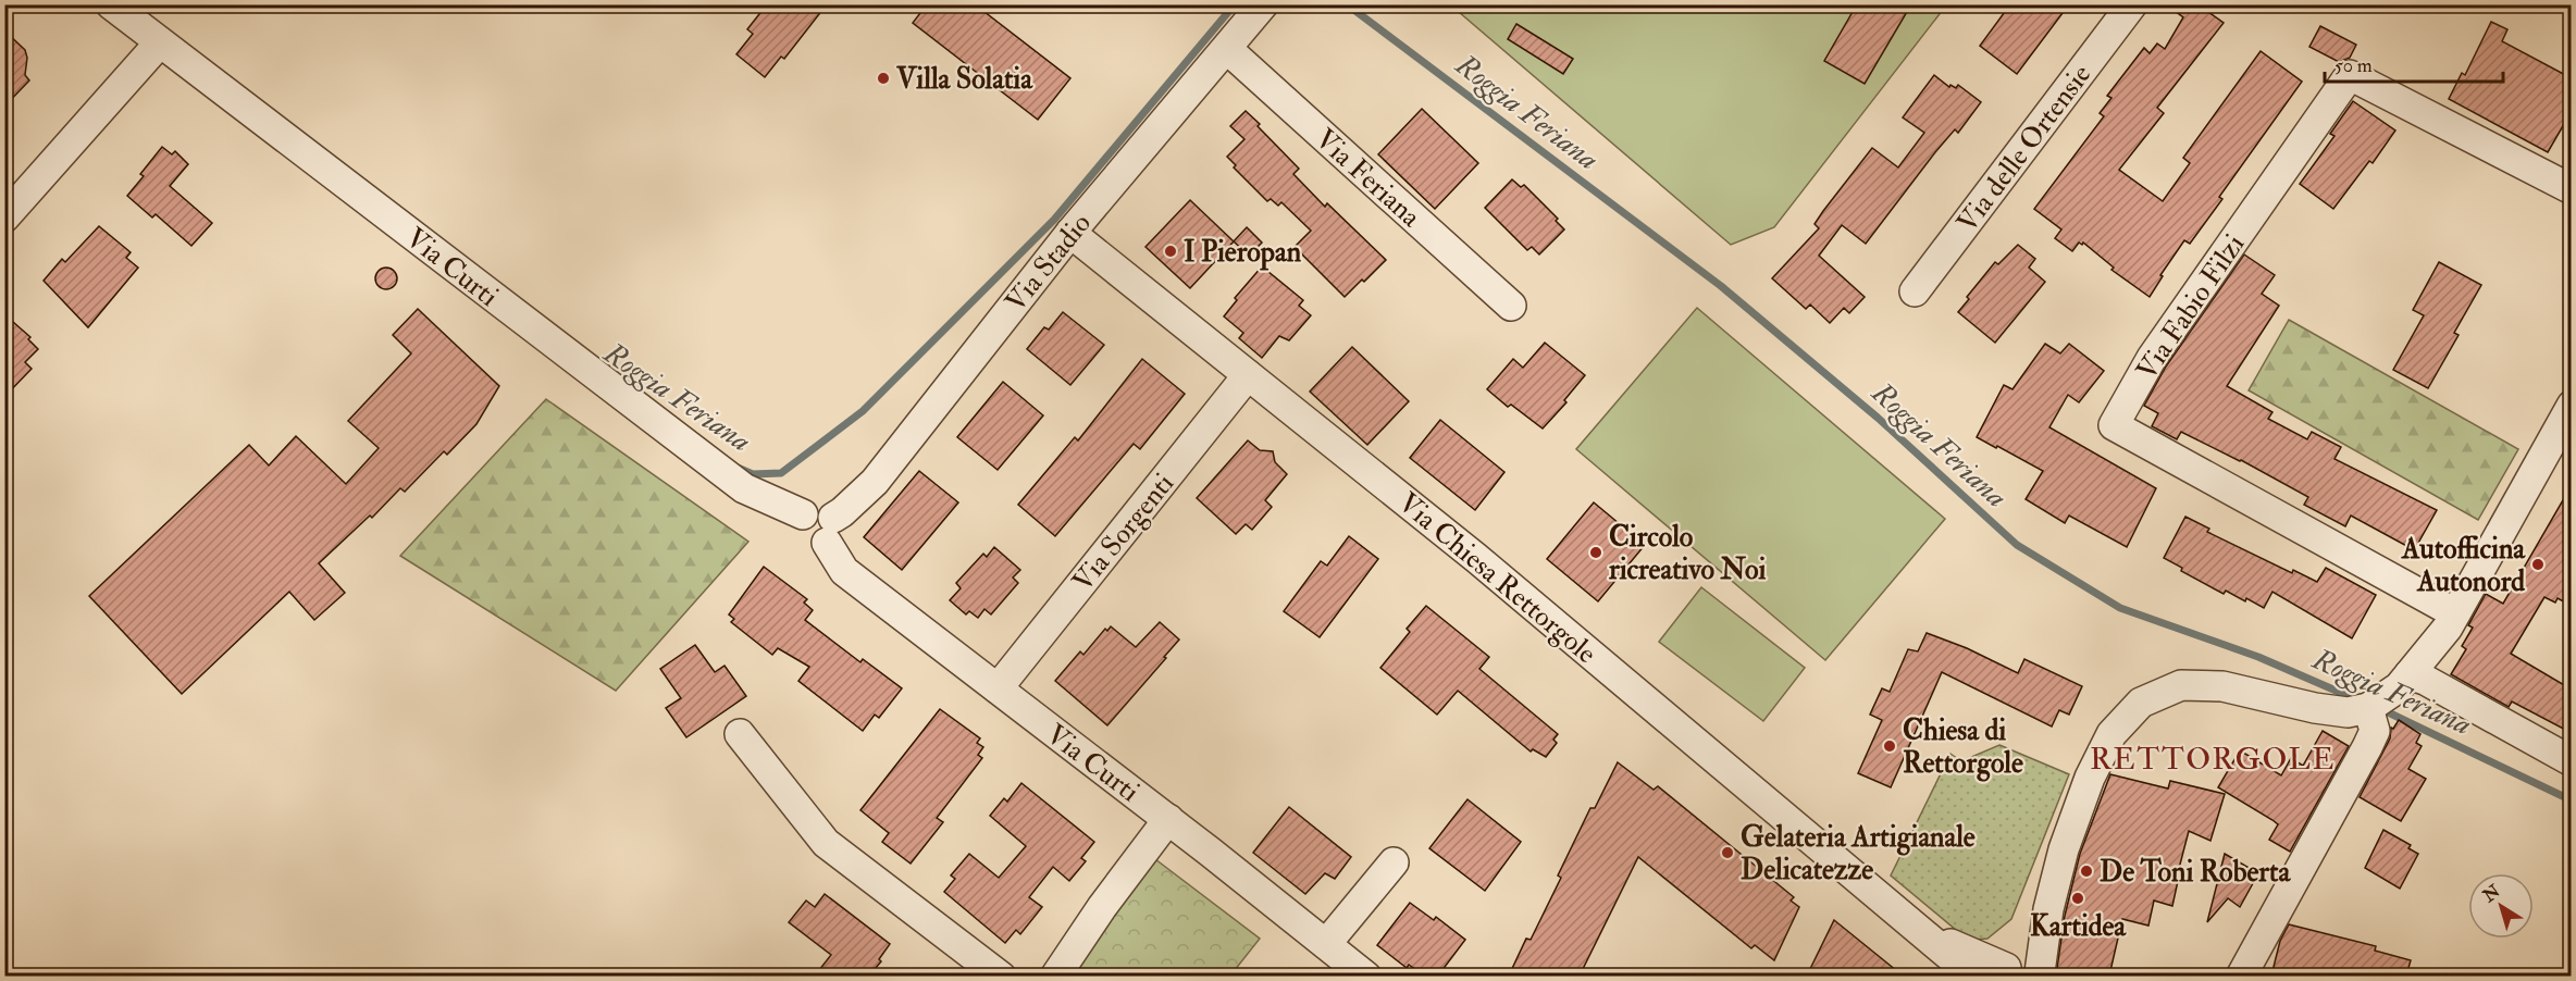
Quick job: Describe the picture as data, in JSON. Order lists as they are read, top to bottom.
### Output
{
  "streets": {
    "street": [
      "Via delle Ortensie",
      "Via Feriana",
      "Via Stadio",
      "Via Curti",
      "Via Fabio Filzi",
      "Via Sorgenti",
      "Via Chiesa Rettorgole"
    ]
  },
  "crossings": [
    ["Via Feriana", "Via Stadio"],
    ["Via Stadio", "Via Curti"],
    ["Via Stadio", "Via Chiesa Rettorgole"],
    ["Via Curti", "Via Sorgenti"],
    ["Via Sorgenti", "Via Chiesa Rettorgole"]
  ],
  "districts": ["RETTORGOLE"],
  "water": ["Roggia Feriana"],
  "places": [
    "Villa Solatia",
    "I Pieropan",
    "Circolo ricreativo Noi",
    "Autofficina Autonord",
    "Chiesa di Rettorgole",
    "Gelateria Artigianale Delicatezze",
    "De Toni Roberta",
    "Kartidea"
  ],
  "scale_bar": "50 m",
  "north": "top left"
}
